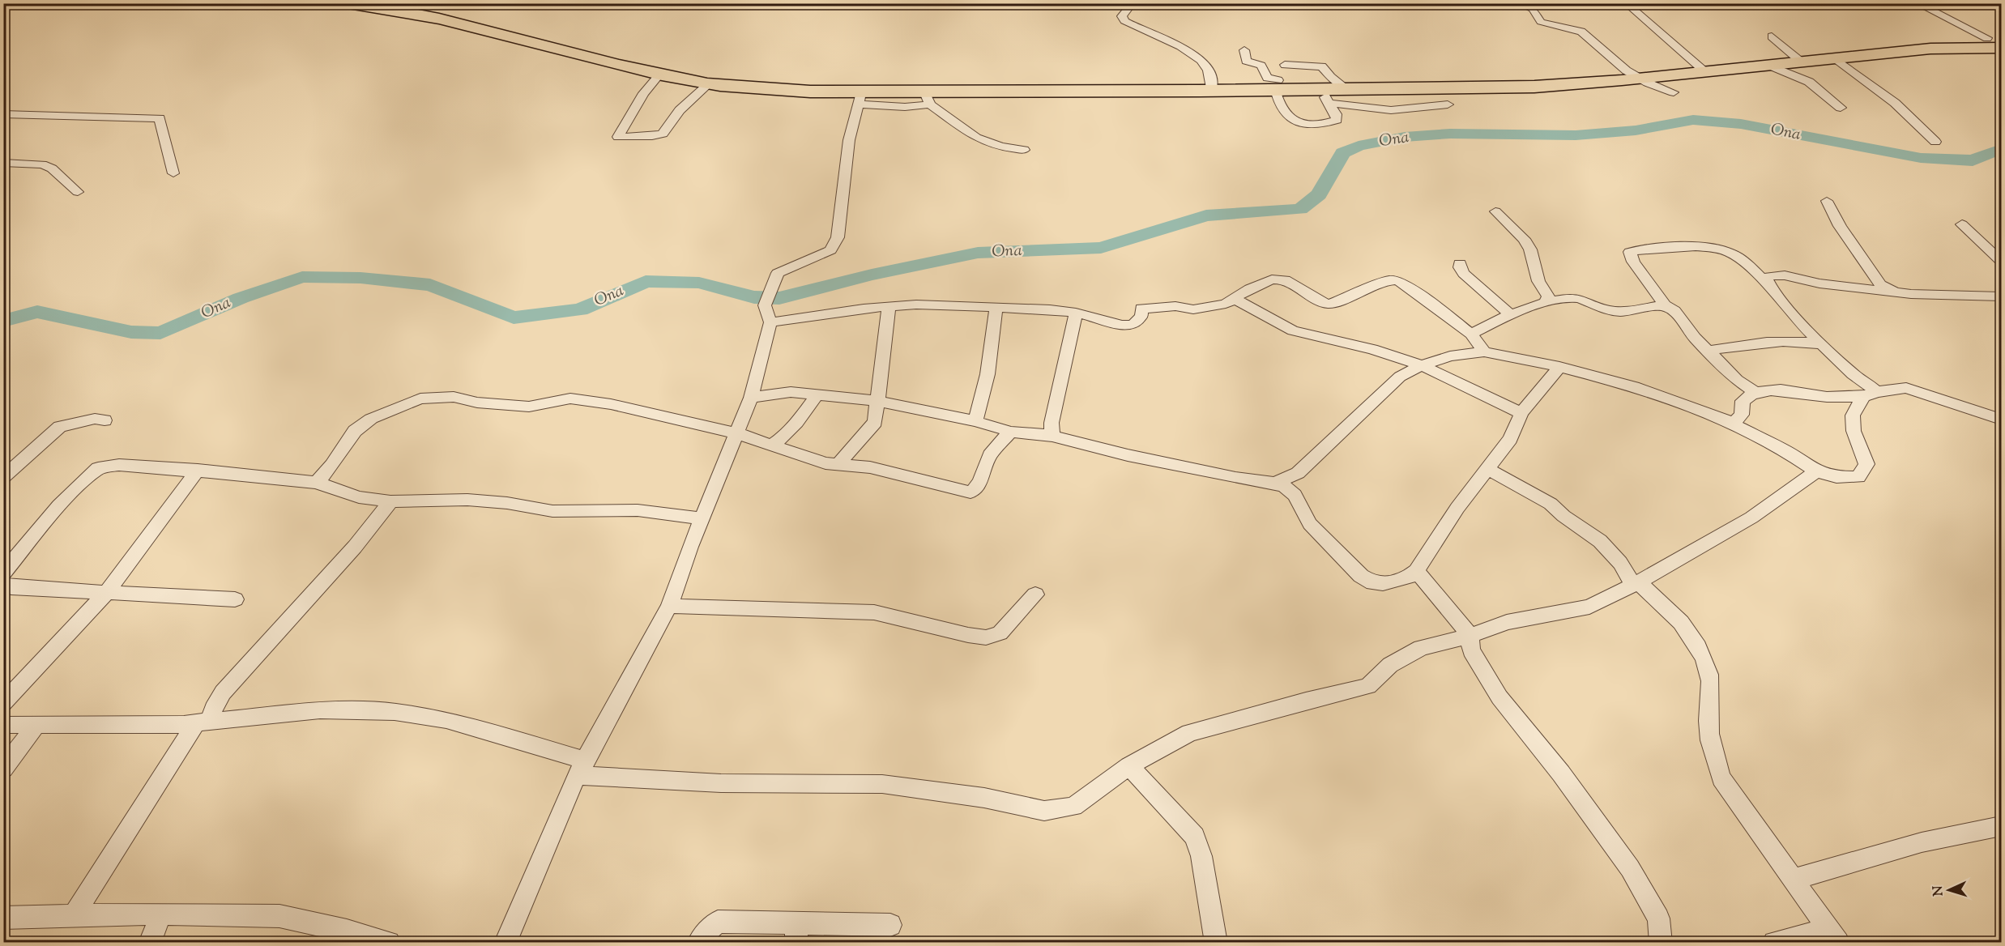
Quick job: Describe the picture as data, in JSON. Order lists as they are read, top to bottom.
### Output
{
  "water": ["Ona"],
  "north": "left"
}
